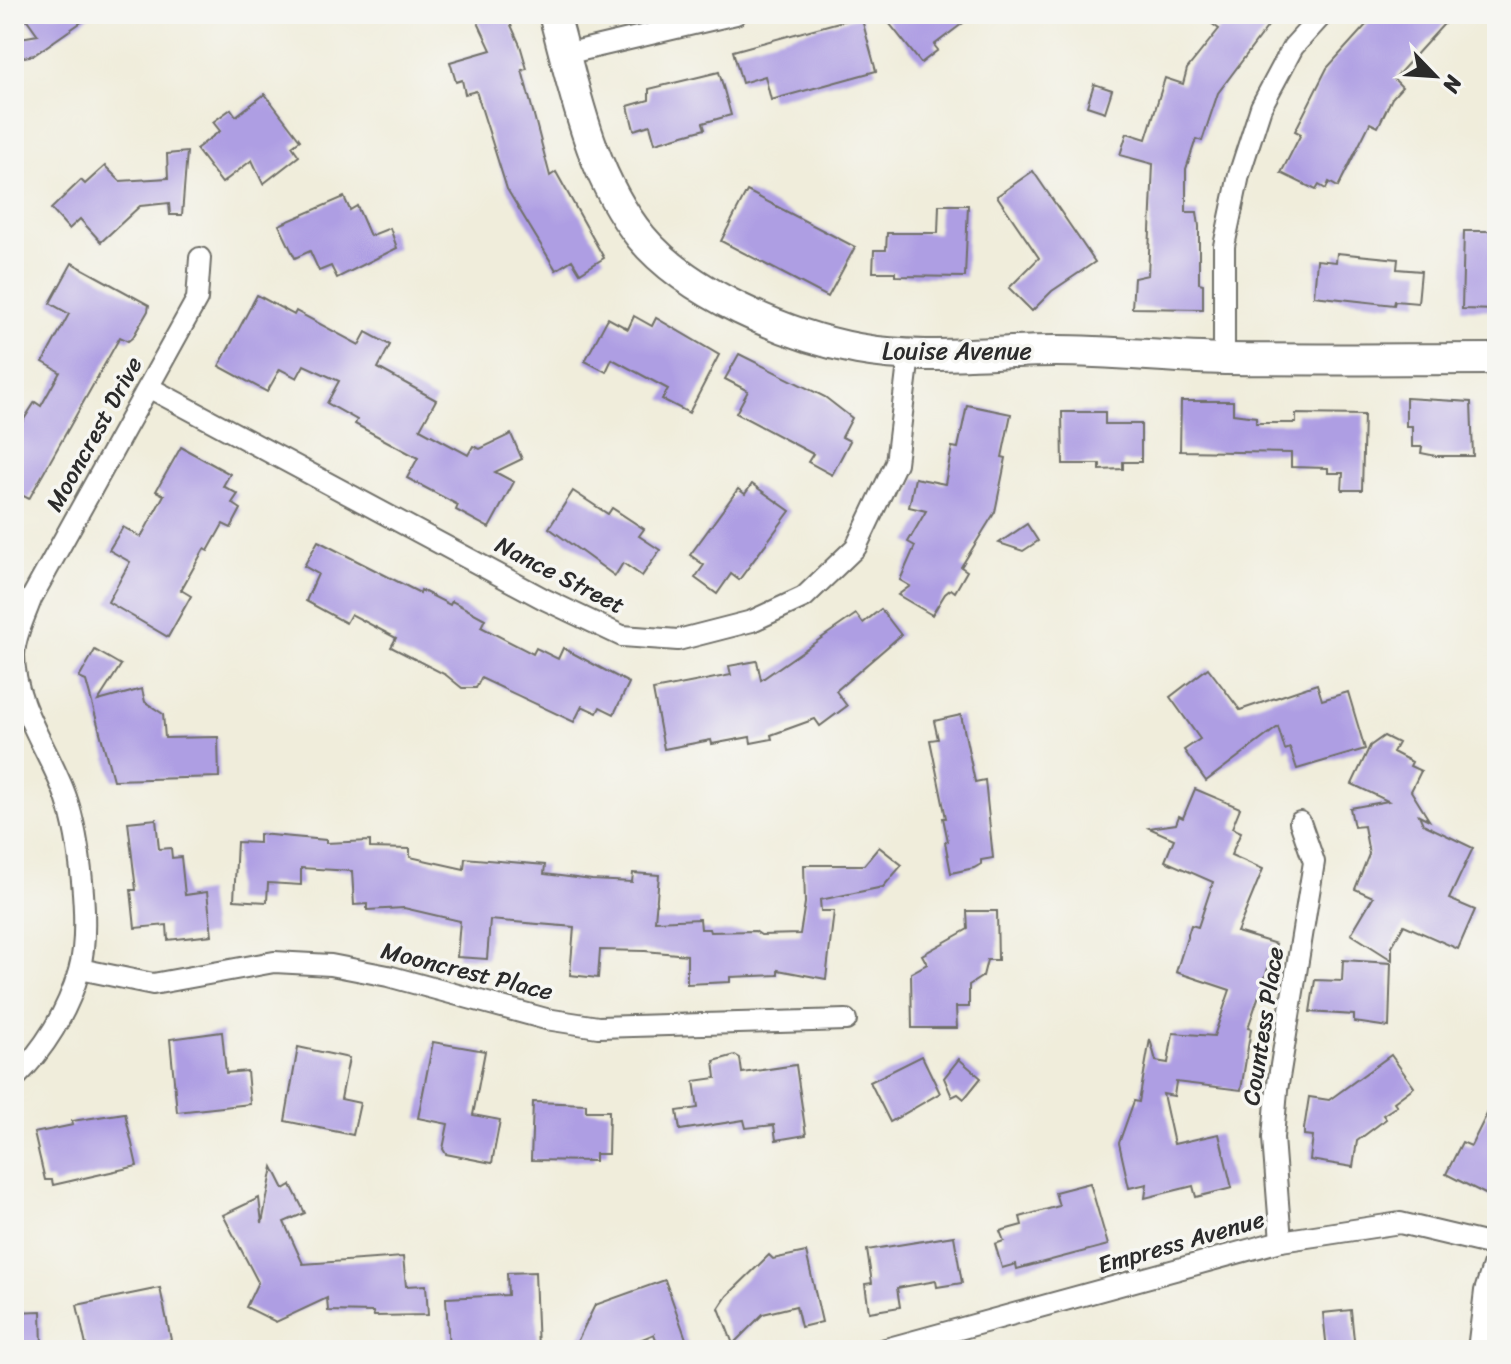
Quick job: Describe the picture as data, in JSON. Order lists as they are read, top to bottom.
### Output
{
  "streets": {
    "street": [
      "Louise Avenue",
      "Mooncrest Drive",
      "Nance Street",
      "Mooncrest Place",
      "Countess Place",
      "Empress Avenue"
    ]
  },
  "crossings": [
    ["Louise Avenue", "Nance Street"],
    ["Mooncrest Drive", "Nance Street"],
    ["Mooncrest Drive", "Mooncrest Place"],
    ["Countess Place", "Empress Avenue"]
  ],
  "north": "bottom right"
}
